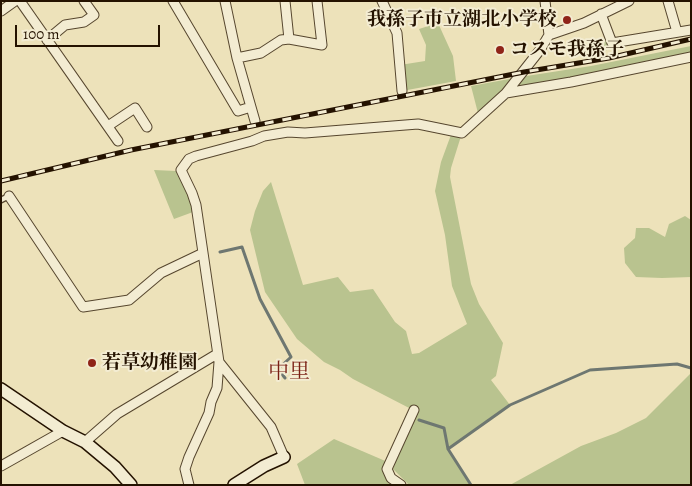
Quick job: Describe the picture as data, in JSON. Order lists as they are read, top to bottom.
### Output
{
  "districts": ["中里"],
  "places": ["我孫子市立湖北小学校", "コスモ我孫子", "若草幼稚園"],
  "scale_bar": "100 m"
}
